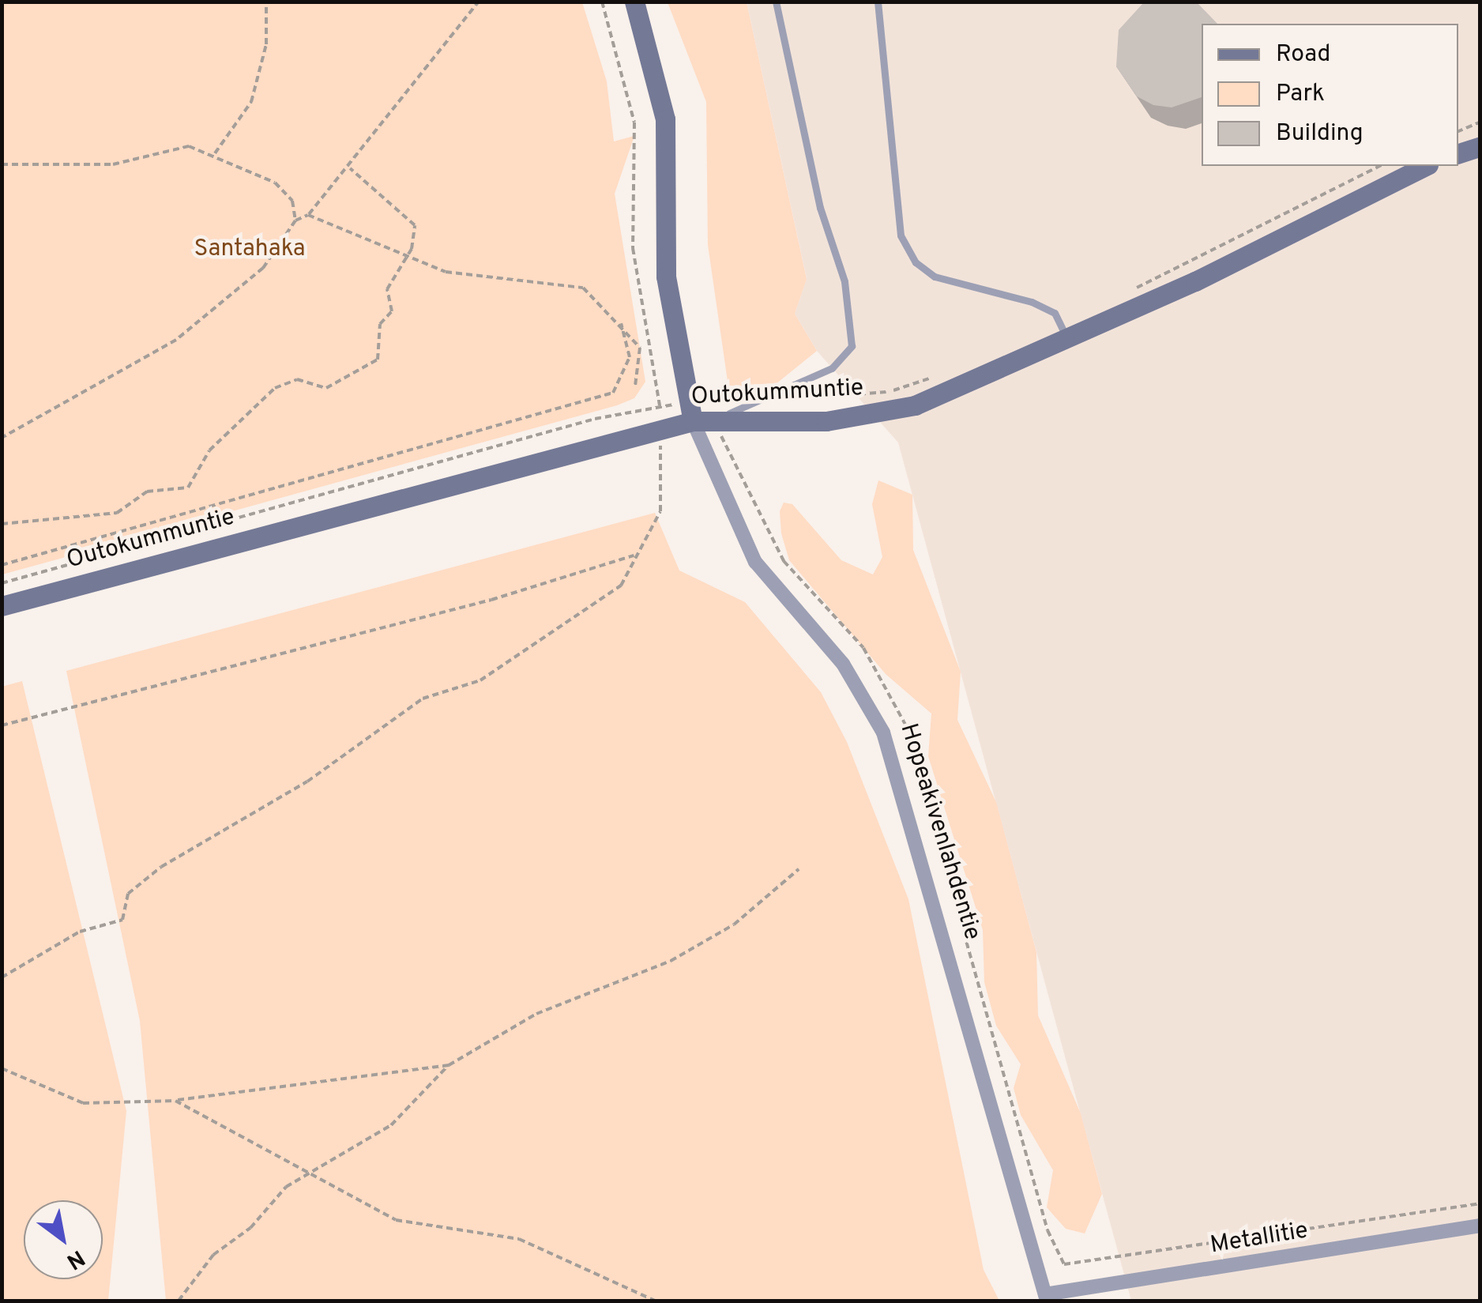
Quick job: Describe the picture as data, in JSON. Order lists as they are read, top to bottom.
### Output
{
  "streets": {
    "street": ["Outokummuntie", "Hopeakivenlahdentie", "Metallitie"]
  },
  "crossings": [
    ["Outokummuntie", "Hopeakivenlahdentie"],
    ["Hopeakivenlahdentie", "Metallitie"]
  ],
  "parks": ["Santahaka"],
  "legend": ["Road", "Park", "Building"],
  "north": "bottom right"
}
